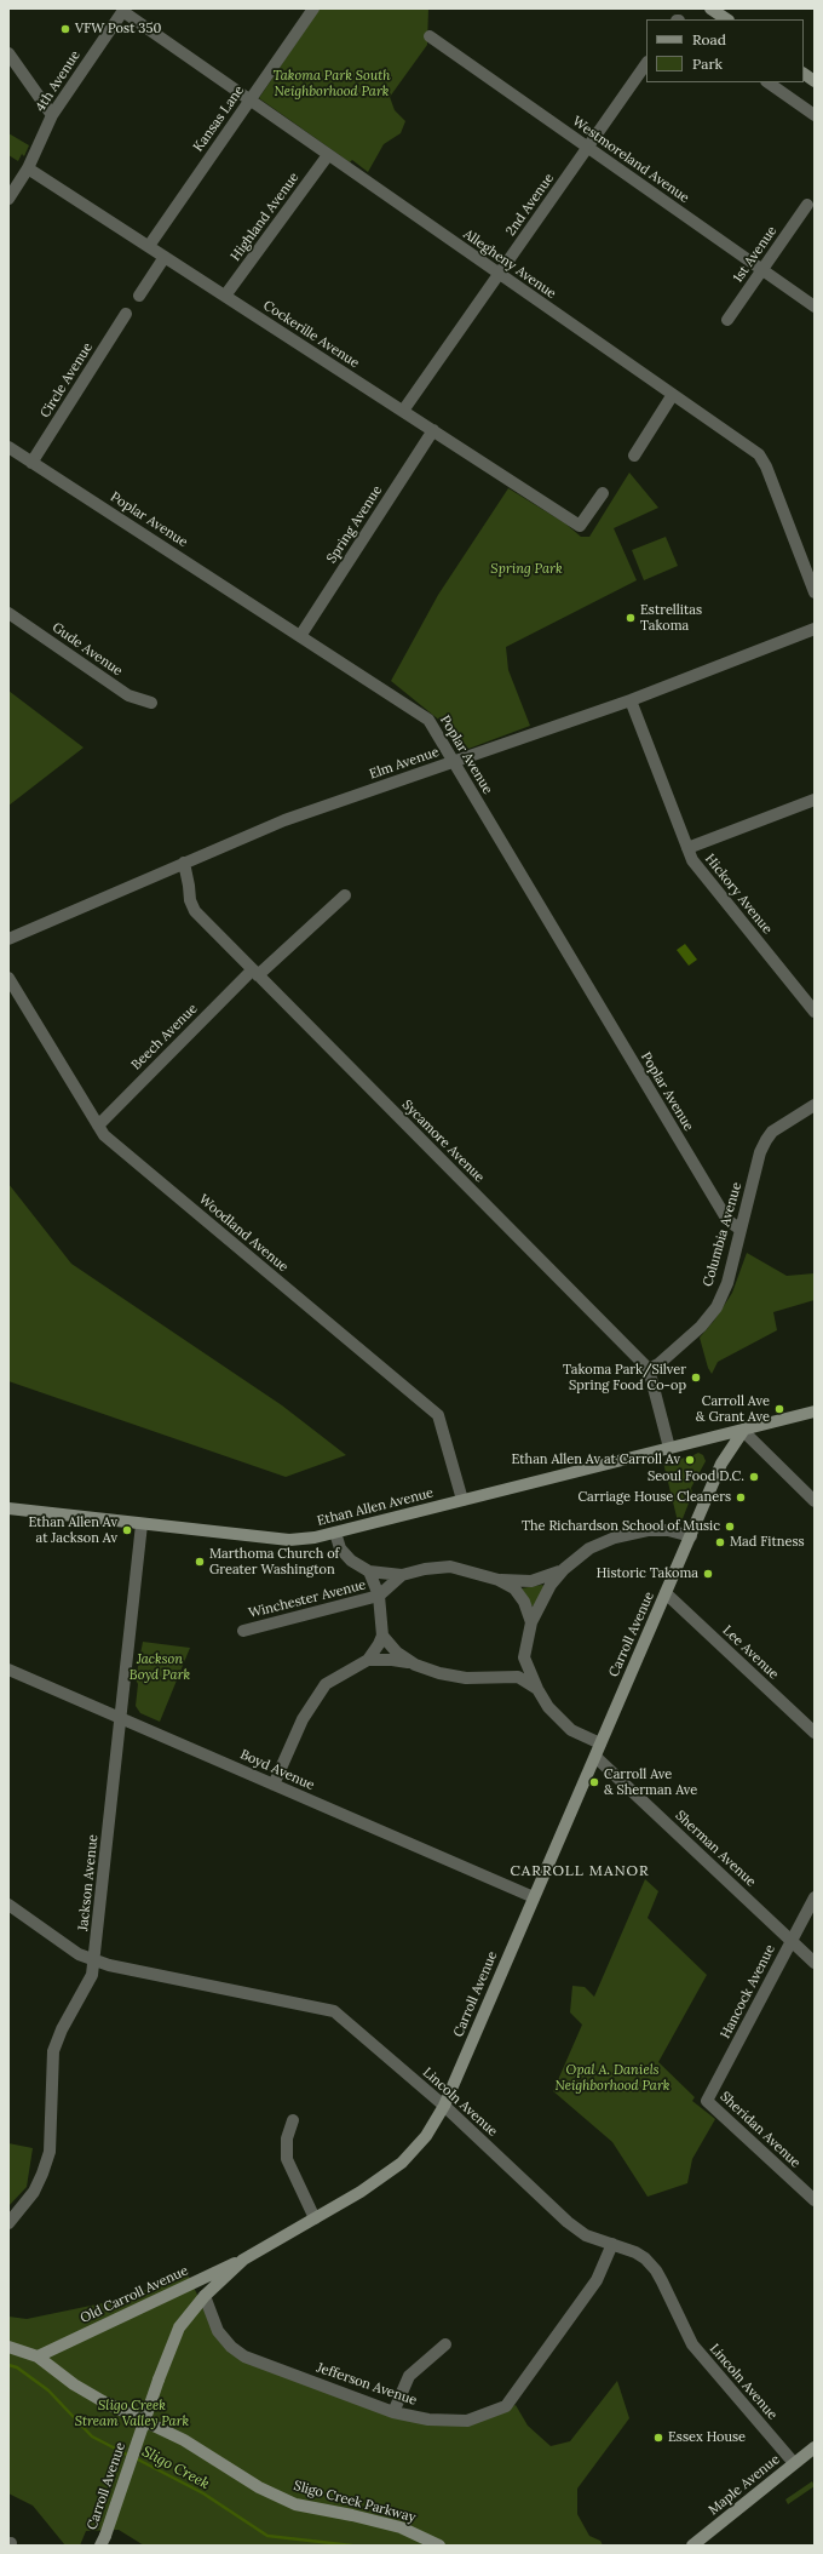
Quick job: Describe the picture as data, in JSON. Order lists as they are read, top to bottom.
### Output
{
  "streets": {
    "main road": [
      "Ethan Allen Avenue",
      "Carroll Avenue",
      "Old Carroll Avenue",
      "Maple Avenue",
      "Sligo Creek Parkway"
    ],
    "street": [
      "4th Avenue",
      "Kansas Lane",
      "Westmoreland Avenue",
      "2nd Avenue",
      "Highland Avenue",
      "1st Avenue",
      "Allegheny Avenue",
      "Cockerille Avenue",
      "Circle Avenue",
      "Poplar Avenue",
      "Spring Avenue",
      "Gude Avenue",
      "Elm Avenue",
      "Hickory Avenue",
      "Beech Avenue",
      "Sycamore Avenue",
      "Woodland Avenue",
      "Columbia Avenue",
      "Winchester Avenue",
      "Lee Avenue",
      "Boyd Avenue",
      "Sherman Avenue",
      "Jackson Avenue",
      "Hancock Avenue",
      "Lincoln Avenue",
      "Sheridan Avenue",
      "Jefferson Avenue"
    ]
  },
  "crossings": [
    ["4th Avenue", "Allegheny Avenue"],
    ["4th Avenue", "Cockerille Avenue"],
    ["Kansas Lane", "Allegheny Avenue"],
    ["Kansas Lane", "Cockerille Avenue"],
    ["Westmoreland Avenue", "2nd Avenue"],
    ["Westmoreland Avenue", "1st Avenue"],
    ["2nd Avenue", "Allegheny Avenue"],
    ["2nd Avenue", "Cockerille Avenue"],
    ["Highland Avenue", "Allegheny Avenue"],
    ["Highland Avenue", "Cockerille Avenue"],
    ["Cockerille Avenue", "Spring Avenue"],
    ["Circle Avenue", "Poplar Avenue"],
    ["Poplar Avenue", "Spring Avenue"],
    ["Poplar Avenue", "Elm Avenue"],
    ["Poplar Avenue", "Columbia Avenue"],
    ["Elm Avenue", "Hickory Avenue"],
    ["Elm Avenue", "Sycamore Avenue"],
    ["Beech Avenue", "Sycamore Avenue"],
    ["Beech Avenue", "Woodland Avenue"],
    ["Sycamore Avenue", "Columbia Avenue"],
    ["Woodland Avenue", "Ethan Allen Avenue"],
    ["Ethan Allen Avenue", "Carroll Avenue"],
    ["Ethan Allen Avenue", "Jackson Avenue"],
    ["Carroll Avenue", "Lee Avenue"],
    ["Carroll Avenue", "Boyd Avenue"],
    ["Carroll Avenue", "Sherman Avenue"],
    ["Carroll Avenue", "Lincoln Avenue"],
    ["Carroll Avenue", "Old Carroll Avenue"],
    ["Carroll Avenue", "Jefferson Avenue"],
    ["Boyd Avenue", "Jackson Avenue"],
    ["Sherman Avenue", "Hancock Avenue"],
    ["Jackson Avenue", "Lincoln Avenue"],
    ["Hancock Avenue", "Sheridan Avenue"],
    ["Lincoln Avenue", "Jefferson Avenue"],
    ["Lincoln Avenue", "Maple Avenue"],
    ["Old Carroll Avenue", "Sligo Creek Parkway"]
  ],
  "districts": ["CARROLL MANOR"],
  "water": ["Sligo Creek"],
  "parks": [
    "Takoma Park South Neighborhood Park",
    "Spring Park",
    "Jackson Boyd Park",
    "Opal A. Daniels Neighborhood Park",
    "Sligo Creek Stream Valley Park"
  ],
  "places": [
    "VFW Post 350",
    "Estrellitas Takoma",
    "Takoma Park/Silver Spring Food Co-op",
    "Carroll Ave & Grant Ave",
    "Ethan Allen Av at Carroll Av",
    "Seoul Food D.C.",
    "Carriage House Cleaners",
    "The Richardson School of Music",
    "Ethan Allen Av at Jackson Av",
    "Mad Fitness",
    "Marthoma Church of Greater Washington",
    "Historic Takoma",
    "Carroll Ave & Sherman Ave",
    "Essex House"
  ],
  "legend": ["Road", "Park"]
}
